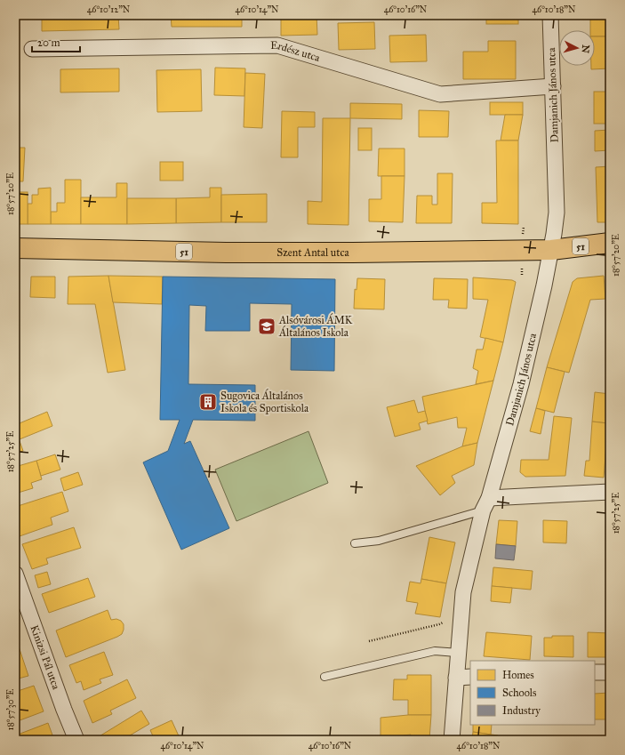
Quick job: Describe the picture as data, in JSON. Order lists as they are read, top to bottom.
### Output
{
  "streets": {
    "main road": ["51", "Szent Antal utca"],
    "street": ["Erdész utca", "Damjanich János utca", "Kinizsi Pál utca"]
  },
  "crossings": [
    ["Erdész utca", "Damjanich János utca"],
    ["Damjanich János utca", "Szent Antal utca"]
  ],
  "places": {
    "school or university": ["Alsóvárosi ÁMK Általános Iskola"],
    "building": ["Sugovica Általános Iskola és Sportiskola"]
  },
  "legend": ["Homes", "Schools", "Industry"],
  "scale_bar": "20 m",
  "north": "right",
  "coordinates": [
    "46°10'12\"N",
    "46°10'14\"N",
    "46°10'16\"N",
    "46°10'18\"N",
    "18°57'20\"E",
    "18°57'25\"E",
    "18°57'30\"E"
  ]
}
